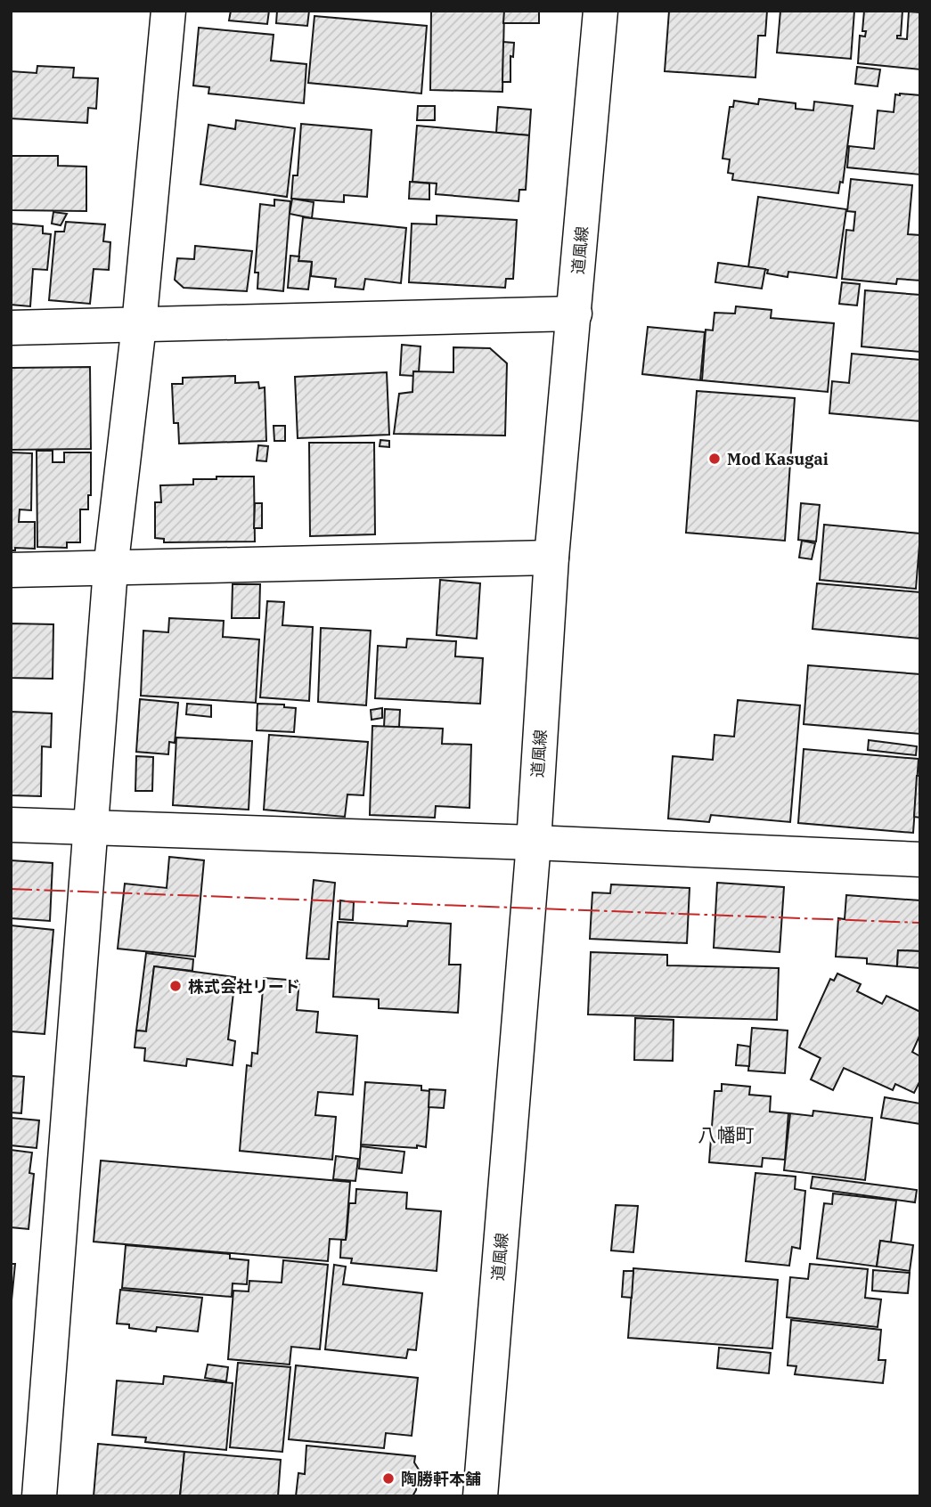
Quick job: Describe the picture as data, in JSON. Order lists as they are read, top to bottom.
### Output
{
  "streets": {
    "street": ["道風線"]
  },
  "districts": ["八幡町"],
  "places": ["Mod Kasugai", "株式会社リード", "陶勝軒本舗"]
}
